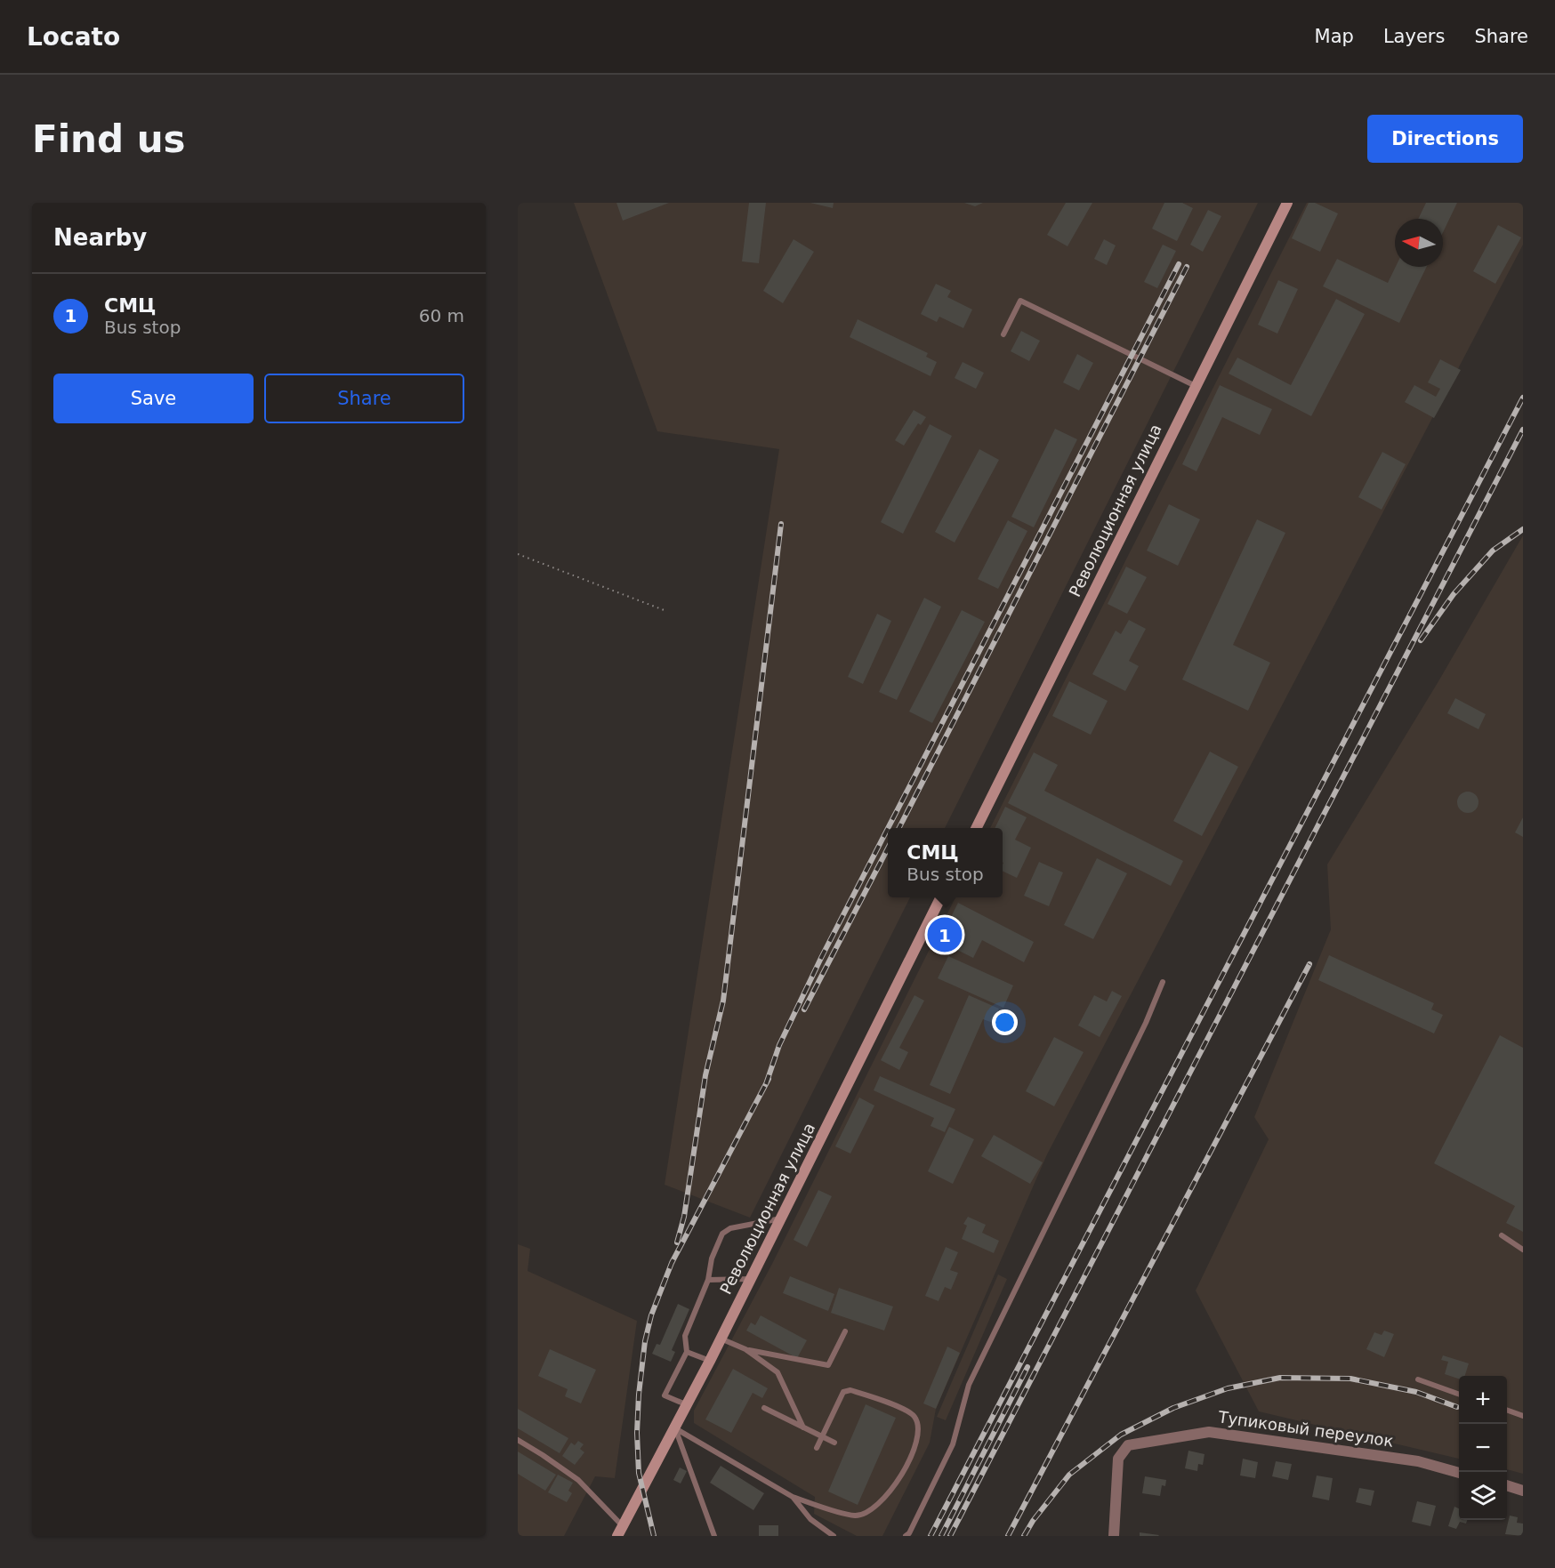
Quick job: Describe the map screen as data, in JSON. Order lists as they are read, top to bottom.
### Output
{
  "streets": {
    "main road": ["Революционная улица"],
    "street": ["Тупиковый переулок"]
  },
  "north": "left",
  "page": {
    "header": "Locato",
    "nav": ["Map", "Layers", "Share"],
    "buttons": [
      "Directions",
      ["Save", "Share"]
    ],
    "title": "Find us",
    "heading": "Nearby",
    "list": [
      {
        "mark": "1",
        "name": "СМЦ",
        "note": "Bus stop",
        "value": "60 m"
      }
    ],
    "popup": ["СМЦ", "Bus stop"],
    "pins": "1",
    "map_buttons": ["+", "−"]
  }
}
